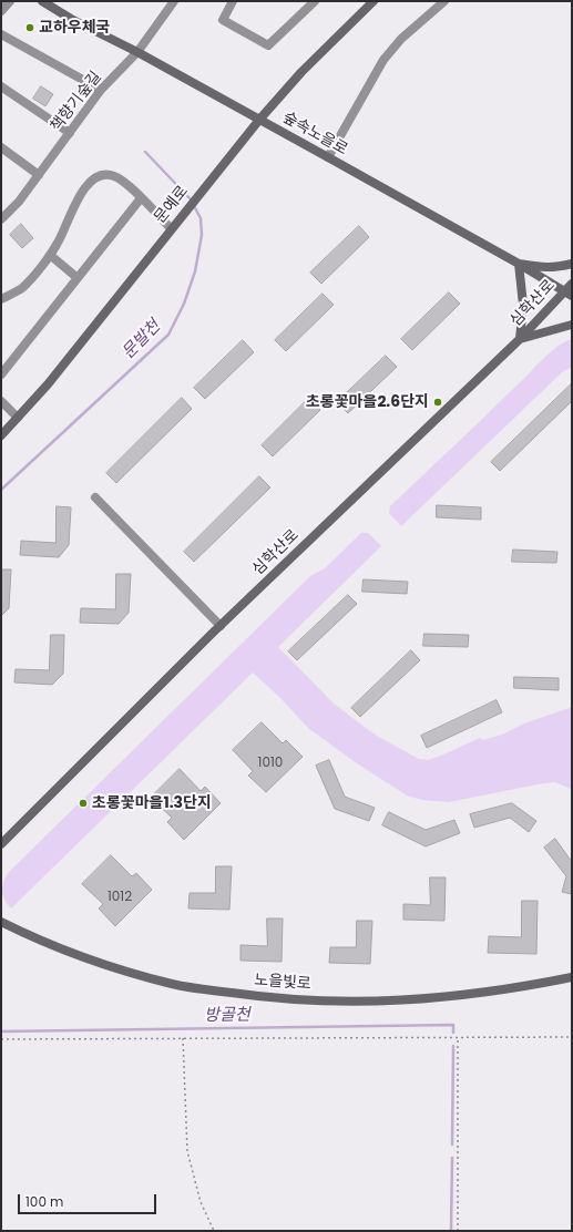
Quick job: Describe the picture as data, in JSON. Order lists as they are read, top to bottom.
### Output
{
  "streets": {
    "street": [
      "책향기숲길",
      "숲속노을로",
      "문예로",
      "심학산로",
      "노을빛로"
    ]
  },
  "crossings": [
    ["책향기숲길", "숲속노을로"],
    ["숲속노을로", "문예로"],
    ["숲속노을로", "심학산로"]
  ],
  "water": ["문발천", "방골천"],
  "places": ["교하우체국", "초롱꽃마을2.6단지", "초롱꽃마을1.3단지"],
  "house_numbers": ["1010", "1012"],
  "scale_bar": "100 m"
}
